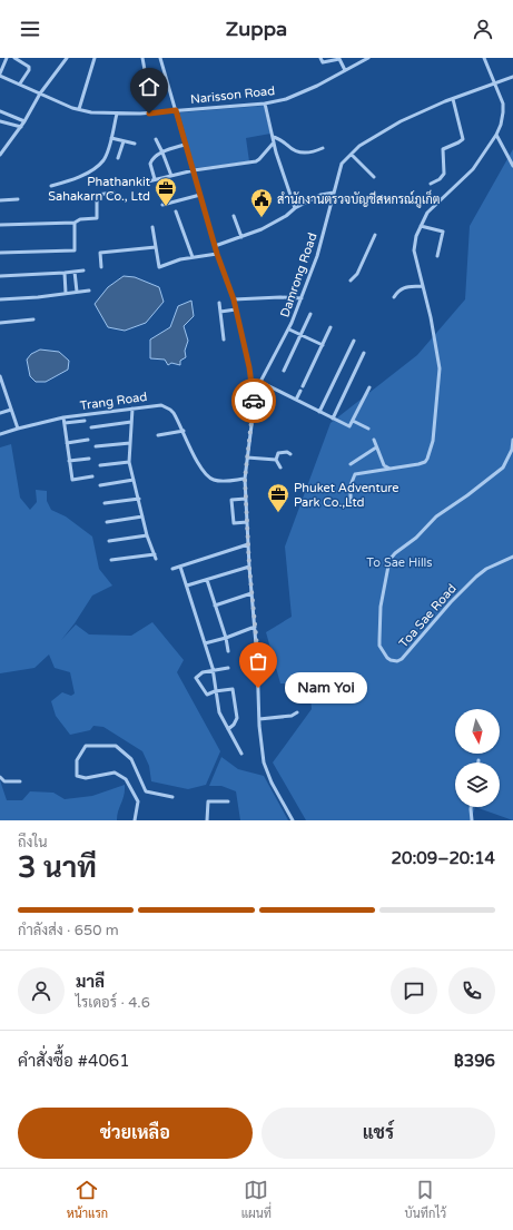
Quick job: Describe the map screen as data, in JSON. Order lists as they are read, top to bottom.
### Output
{
  "streets": {
    "street": [
      "Narisson Road",
      "Damrong Road",
      "Trang Road",
      "Toa Sae Road"
    ]
  },
  "parks": ["To Sae Hills"],
  "places": {
    "office": ["Phathankit Sahakarn Co., Ltd", "Phuket Adventure Park Co.,Ltd"],
    "public building": ["สำนักงานตรวจบัญชีสหกรณ์ภูเก็ต"],
    "other": ["Nam Yoi"]
  },
  "north": "bottom",
  "page": {
    "header": "Zuppa",
    "bubble": "Nam Yoi",
    "heading": ["3 นาที", "ถึงใน", "20:09–20:14"],
    "panel": [
      "มาลี",
      "ไรเดอร์ · 4.6",
      "คำสั่งซื้อ #4061",
      "฿396"
    ],
    "bar": "กำลังส่ง · 650 m",
    "buttons": ["ช่วยเหลือ", "แชร์"],
    "tabs": ["หน้าแรก", "แผนที่", "บันทึกไว้"]
  }
}
